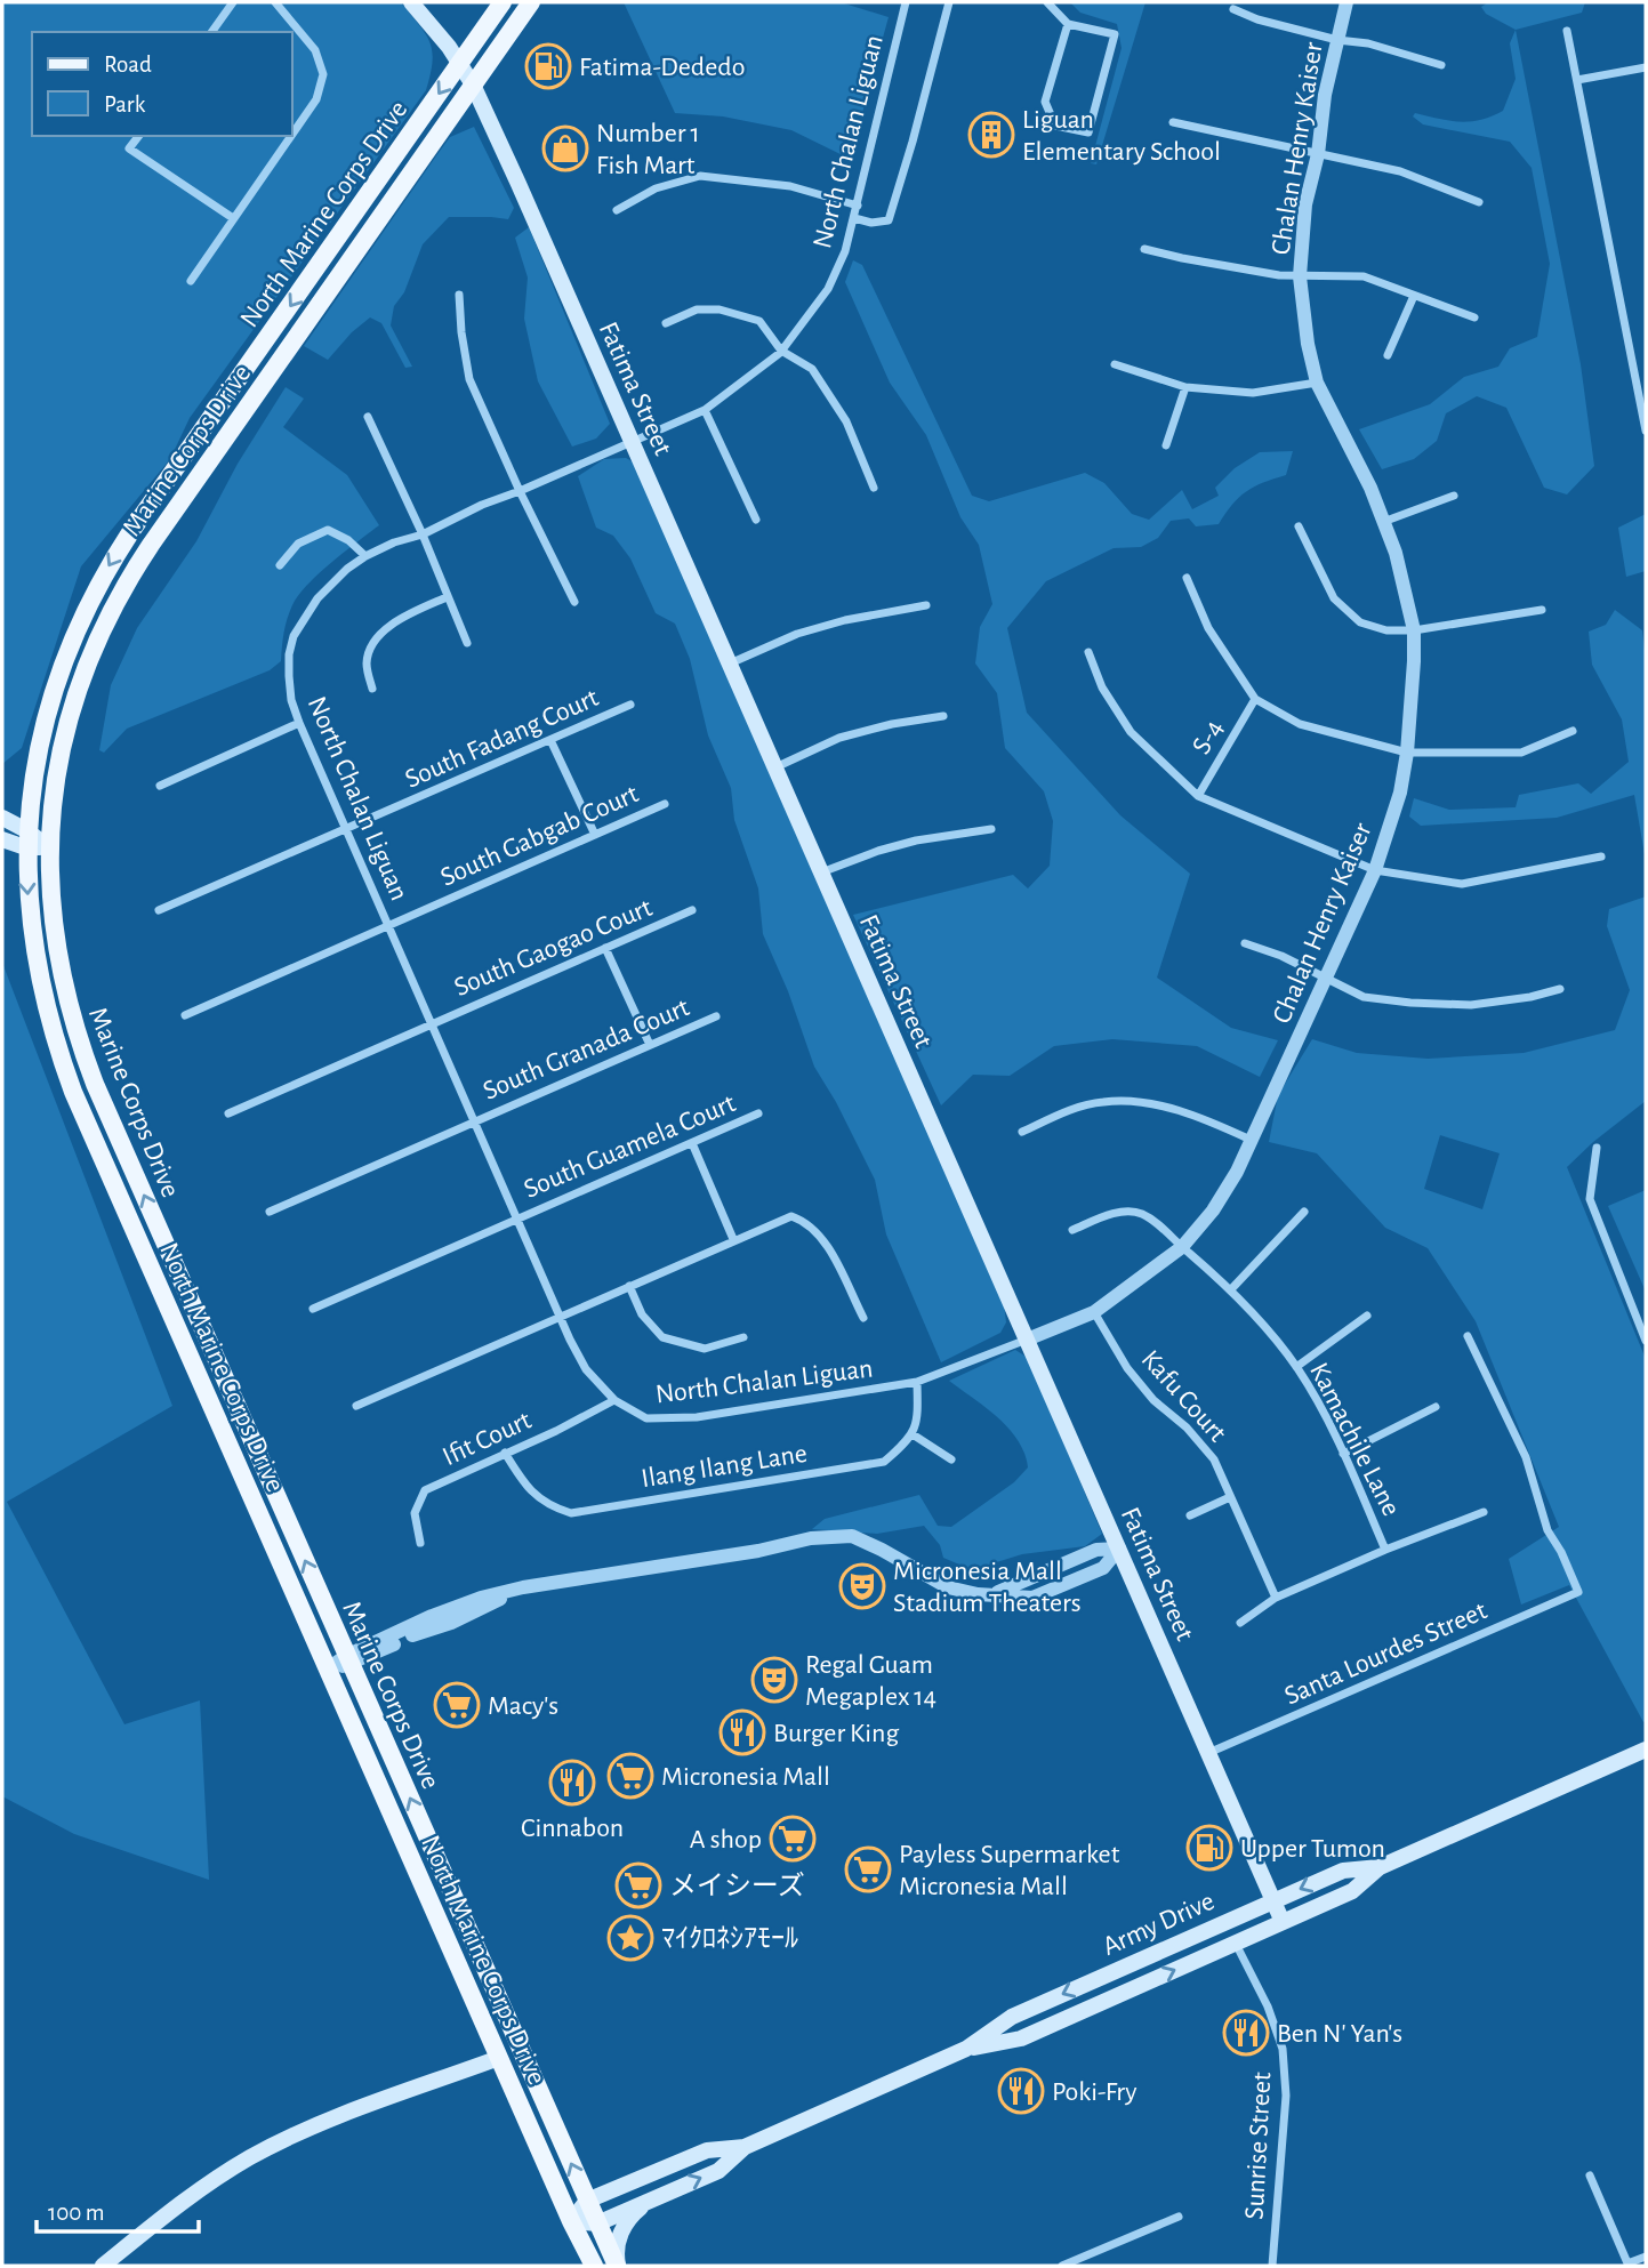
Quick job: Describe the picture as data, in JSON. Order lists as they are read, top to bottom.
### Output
{
  "streets": {
    "main road": [
      "North Marine Corps Drive",
      "Fatima Street",
      "Marine Corps Drive",
      "Army Drive"
    ],
    "street": [
      "North Chalan Liguan",
      "Chalan Henry Kaiser",
      "S-4",
      "South Fadang Court",
      "South Gabgab Court",
      "South Gaogao Court",
      "South Granada Court",
      "South Guamela Court",
      "Kafu Court",
      "Ifit Court",
      "Kamachile Lane",
      "Ilang Ilang Lane",
      "Santa Lourdes Street",
      "Sunrise Street"
    ]
  },
  "crossings": [
    ["North Chalan Liguan", "Chalan Henry Kaiser"],
    ["North Chalan Liguan", "Fatima Street"],
    ["North Chalan Liguan", "South Fadang Court"],
    ["North Chalan Liguan", "South Gabgab Court"],
    ["North Chalan Liguan", "South Gaogao Court"],
    ["North Chalan Liguan", "South Granada Court"],
    ["North Chalan Liguan", "South Guamela Court"],
    ["North Chalan Liguan", "Ifit Court"],
    ["Chalan Henry Kaiser", "Fatima Street"],
    ["Chalan Henry Kaiser", "Kafu Court"],
    ["Chalan Henry Kaiser", "Kamachile Lane"],
    ["North Marine Corps Drive", "Fatima Street"],
    ["North Marine Corps Drive", "Army Drive"],
    ["Fatima Street", "Marine Corps Drive"],
    ["Fatima Street", "Santa Lourdes Street"],
    ["Fatima Street", "Army Drive"],
    ["Marine Corps Drive", "Army Drive"],
    ["Ifit Court", "Ilang Ilang Lane"],
    ["Army Drive", "Sunrise Street"]
  ],
  "one_way": ["North Marine Corps Drive", "Marine Corps Drive"],
  "places": {
    "fuel station": ["Fatima-Dededo", "Upper Tumon"],
    "building": ["Liguan Elementary School"],
    "shop": ["Number 1 Fish Mart"],
    "theatre": ["Micronesia Mall Stadium Theaters", "Regal Guam Megaplex 14"],
    "supermarket": [
      "Macy's",
      "Micronesia Mall",
      "A shop",
      "Payless Supermarket Micronesia Mall",
      "メイシーズ"
    ],
    "restaurant": [
      "Burger King",
      "Cinnabon",
      "Ben N' Yan's",
      "Poki-Fry"
    ],
    "place": ["ﾏｲｸﾛﾈｼｱﾓｰﾙ"]
  },
  "legend": ["Road", "Park"],
  "scale_bar": "100 m"
}
